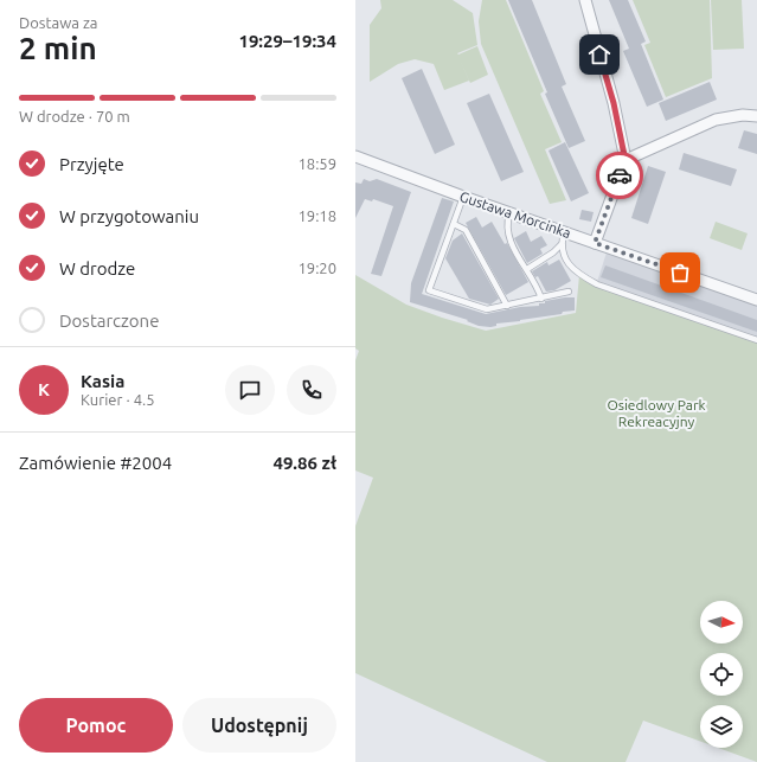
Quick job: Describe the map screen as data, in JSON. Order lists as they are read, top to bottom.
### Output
{
  "streets": {
    "street": ["Gustawa Morcinka"]
  },
  "parks": ["Osiedlowy Park Rekreacyjny"],
  "north": "right",
  "page": {
    "heading": ["2 min", "Dostawa za", "19:29–19:34"],
    "panel": [
      "Kasia",
      "Kurier · 4.5",
      "Zamówienie #2004",
      "49.86 zł"
    ],
    "bar": "W drodze · 70 m",
    "list": [
      ["Przyjęte", "18:59"],
      ["W przygotowaniu", "19:18"],
      ["W drodze", "19:20"],
      "Dostarczone"
    ],
    "round": "K",
    "buttons": ["Pomoc", "Udostępnij"]
  }
}
